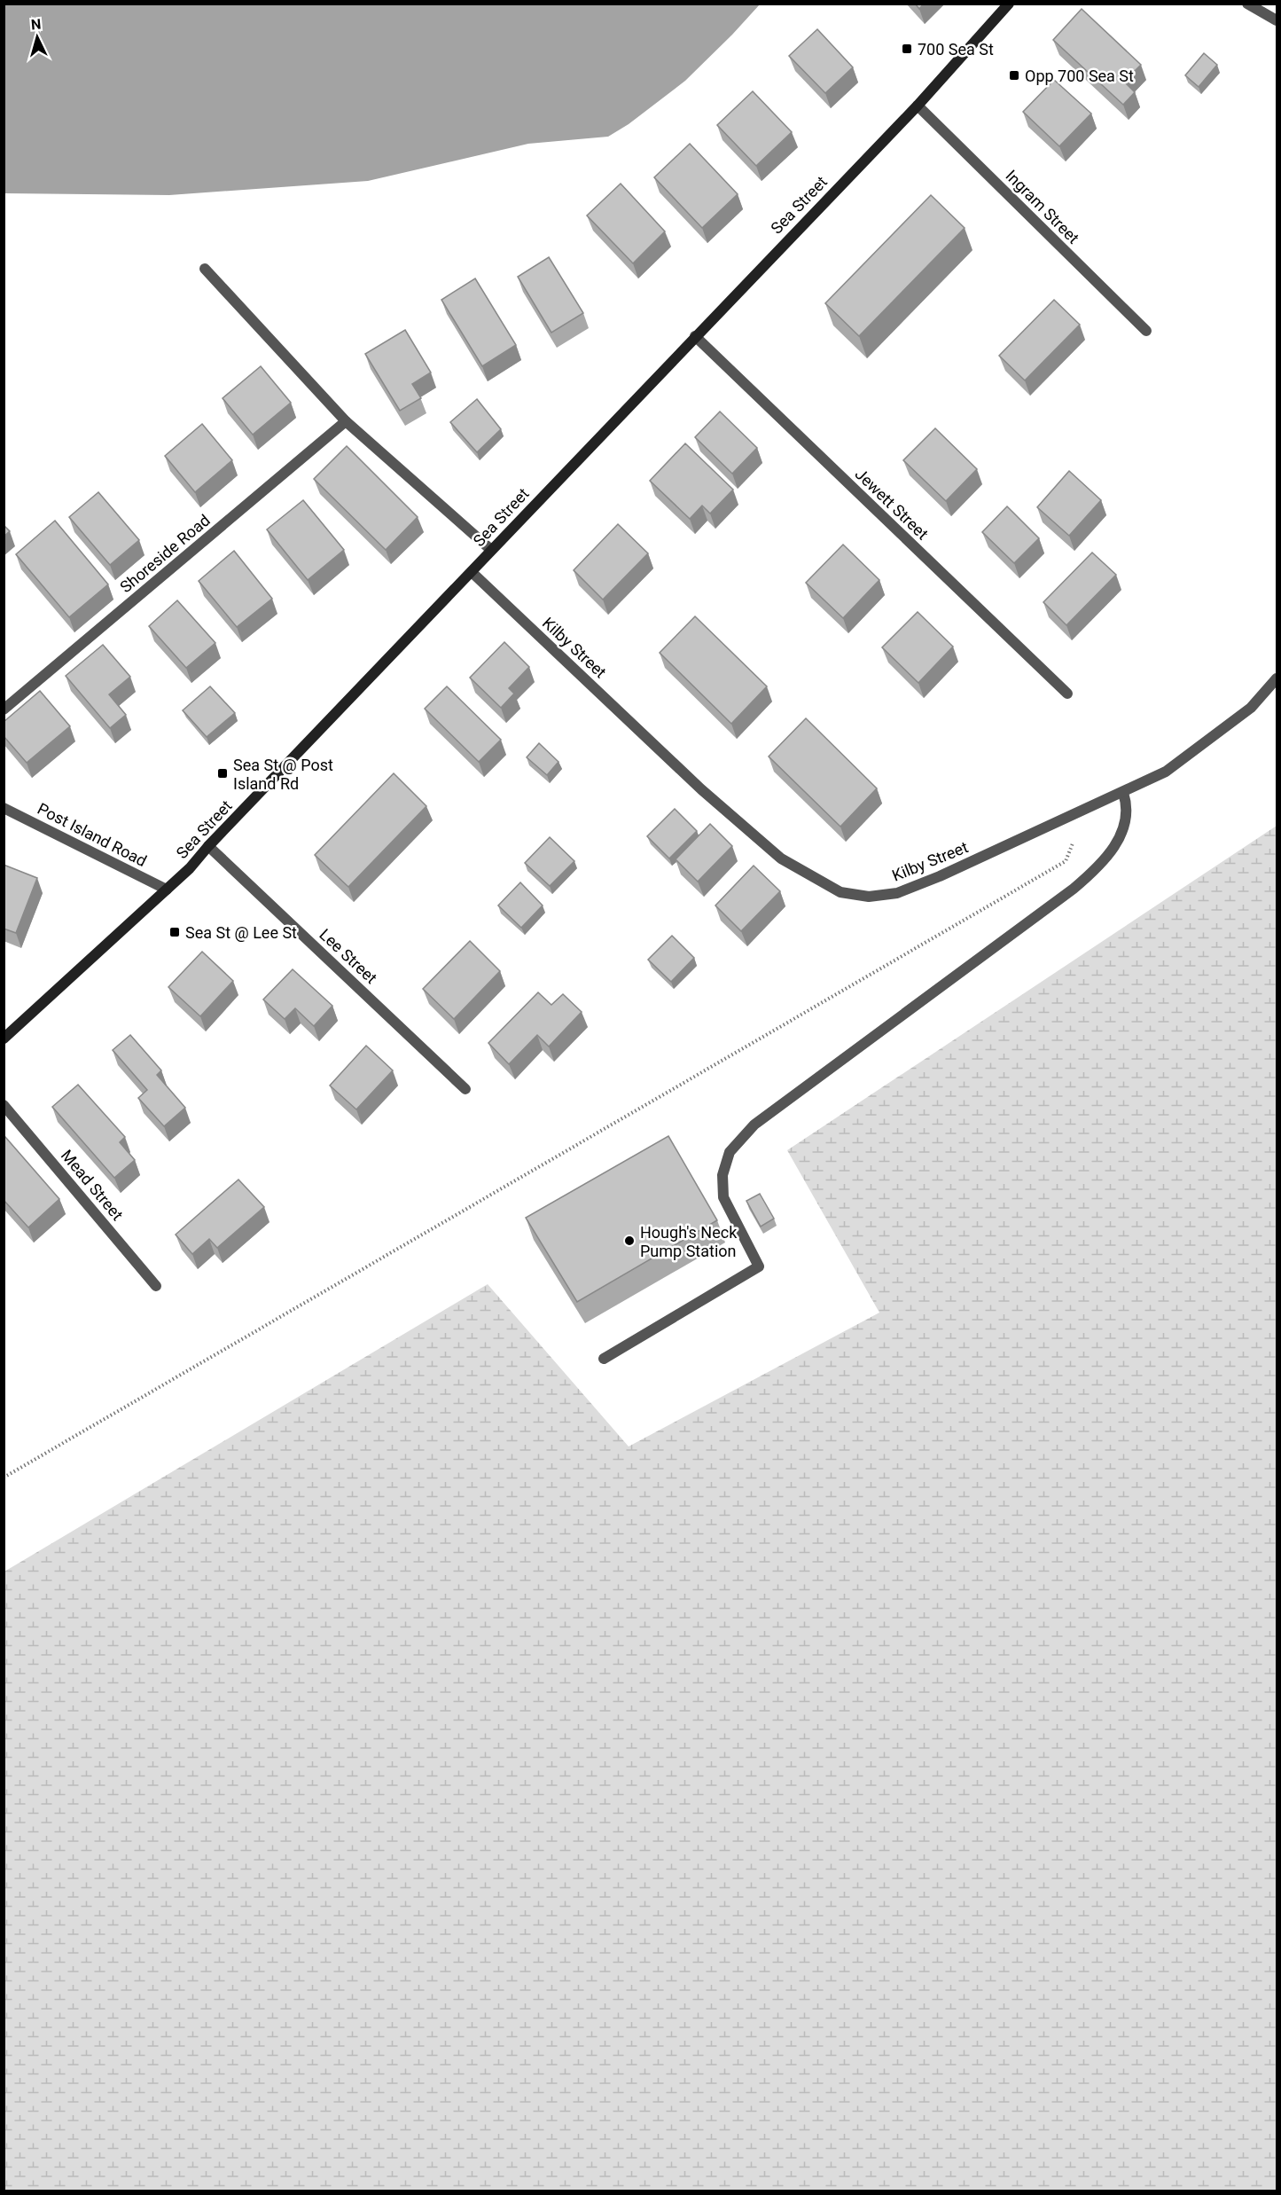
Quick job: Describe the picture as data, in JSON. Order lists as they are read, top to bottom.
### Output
{
  "streets": {
    "main road": ["Sea Street"],
    "street": [
      "Ingram Street",
      "Jewett Street",
      "Shoreside Road",
      "Kilby Street",
      "Post Island Road",
      "Lee Street",
      "Mead Street"
    ]
  },
  "crossings": [
    ["Sea Street", "Ingram Street"],
    ["Sea Street", "Jewett Street"],
    ["Sea Street", "Kilby Street"],
    ["Sea Street", "Post Island Road"],
    ["Sea Street", "Lee Street"]
  ],
  "places": {
    "transit": [
      "700 Sea St",
      "Opp 700 Sea St",
      "Sea St @ Post Island Rd",
      "Sea St @ Lee St"
    ],
    "other": ["Hough's Neck Pump Station"]
  },
  "north": "top"
}
